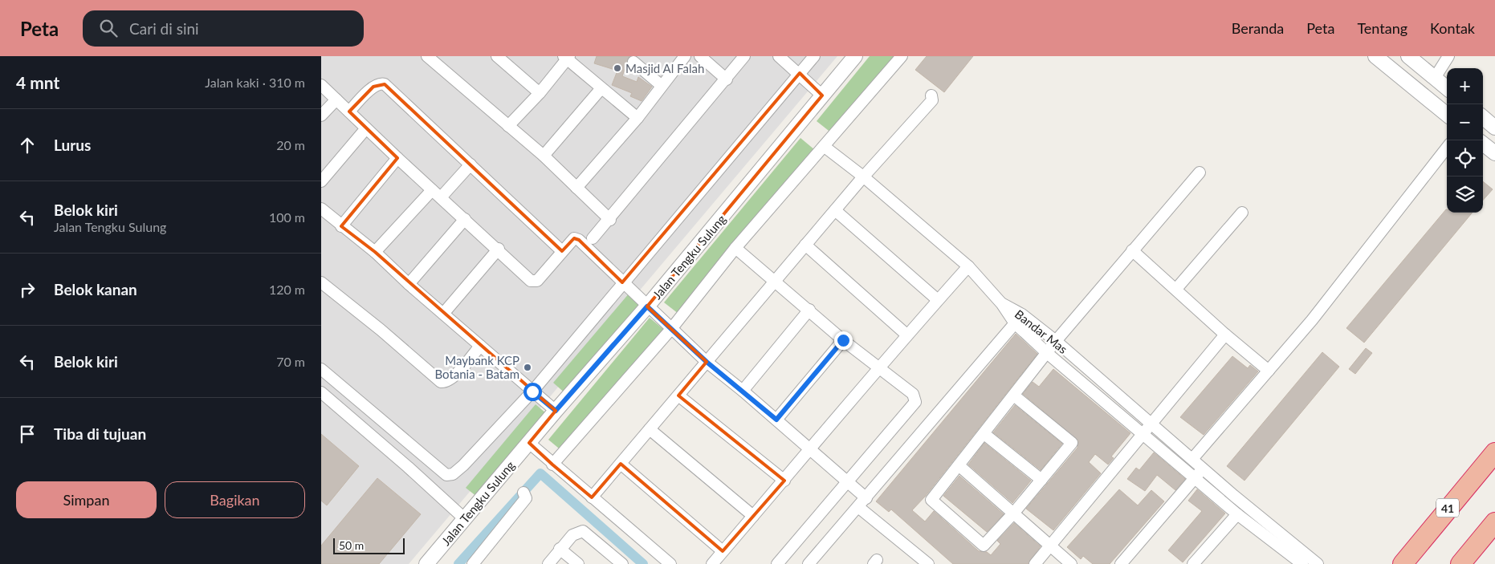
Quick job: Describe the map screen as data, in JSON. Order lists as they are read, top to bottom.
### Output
{
  "streets": {
    "highway": ["41"],
    "street": ["Jalan Tengku Sulung", "Bandar Mas"]
  },
  "places": ["Masjid Al Falah", "Maybank KCP Botania - Batam"],
  "scale_bar": "50 m",
  "page": {
    "header": "Peta",
    "search": "Cari di sini",
    "nav": [
      "Beranda",
      "Peta",
      "Tentang",
      "Kontak"
    ],
    "heading": ["4 mnt", "Jalan kaki · 310 m"],
    "map_buttons": ["+", "−"],
    "list": [
      ["Lurus", "20 m"],
      ["Belok kiri", "Jalan Tengku Sulung", "100 m"],
      ["Belok kanan", "120 m"],
      ["Belok kiri", "70 m"],
      "Tiba di tujuan"
    ],
    "buttons": ["Simpan", "Bagikan"],
    "scale": "50 m"
  }
}
